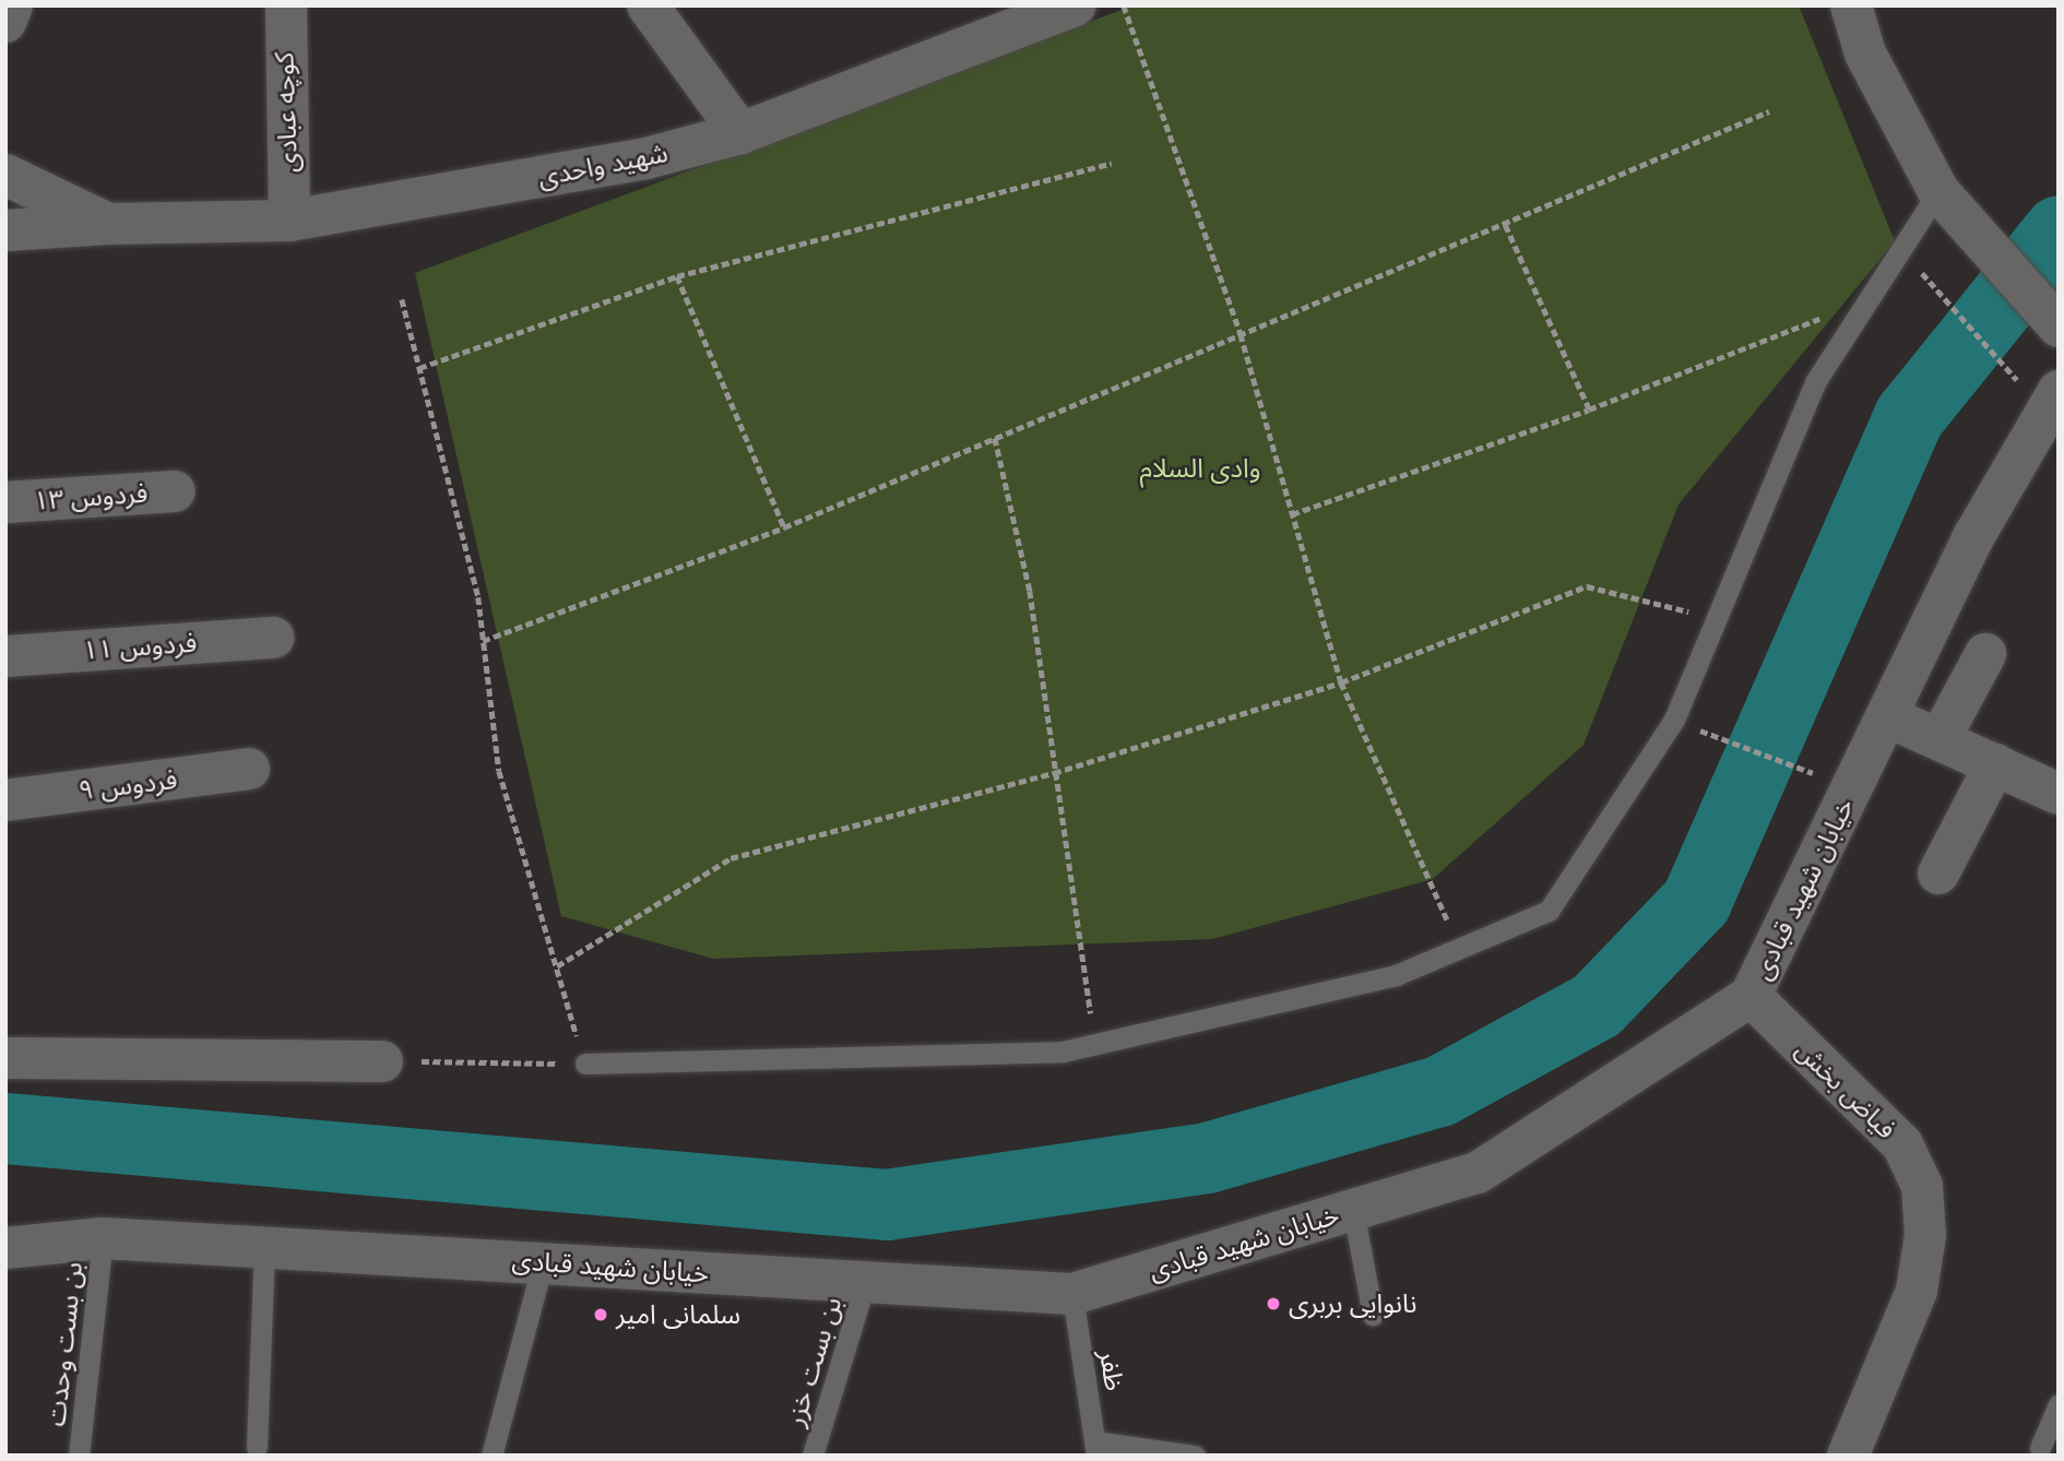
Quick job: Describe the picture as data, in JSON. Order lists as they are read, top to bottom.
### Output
{
  "streets": {
    "street": [
      "کوچه عبادی",
      "شهید واحدی",
      "فردوس ۱۳",
      "فردوس ۱۱",
      "فردوس ۹",
      "خیابان شهید قبادی",
      "فیاض بخش"
    ],
    "lane": ["بن بست وحدت", "بن بست خزر", "ظفر"]
  },
  "crossings": [
    ["کوچه عبادی", "شهید واحدی"],
    ["خیابان شهید قبادی", "فیاض بخش"],
    ["خیابان شهید قبادی", "بن بست وحدت"],
    ["خیابان شهید قبادی", "بن بست خزر"],
    ["خیابان شهید قبادی", "ظفر"]
  ],
  "parks": ["وادی السلام"],
  "places": ["نانوایی بربری", "سلمانی امیر"]
}
